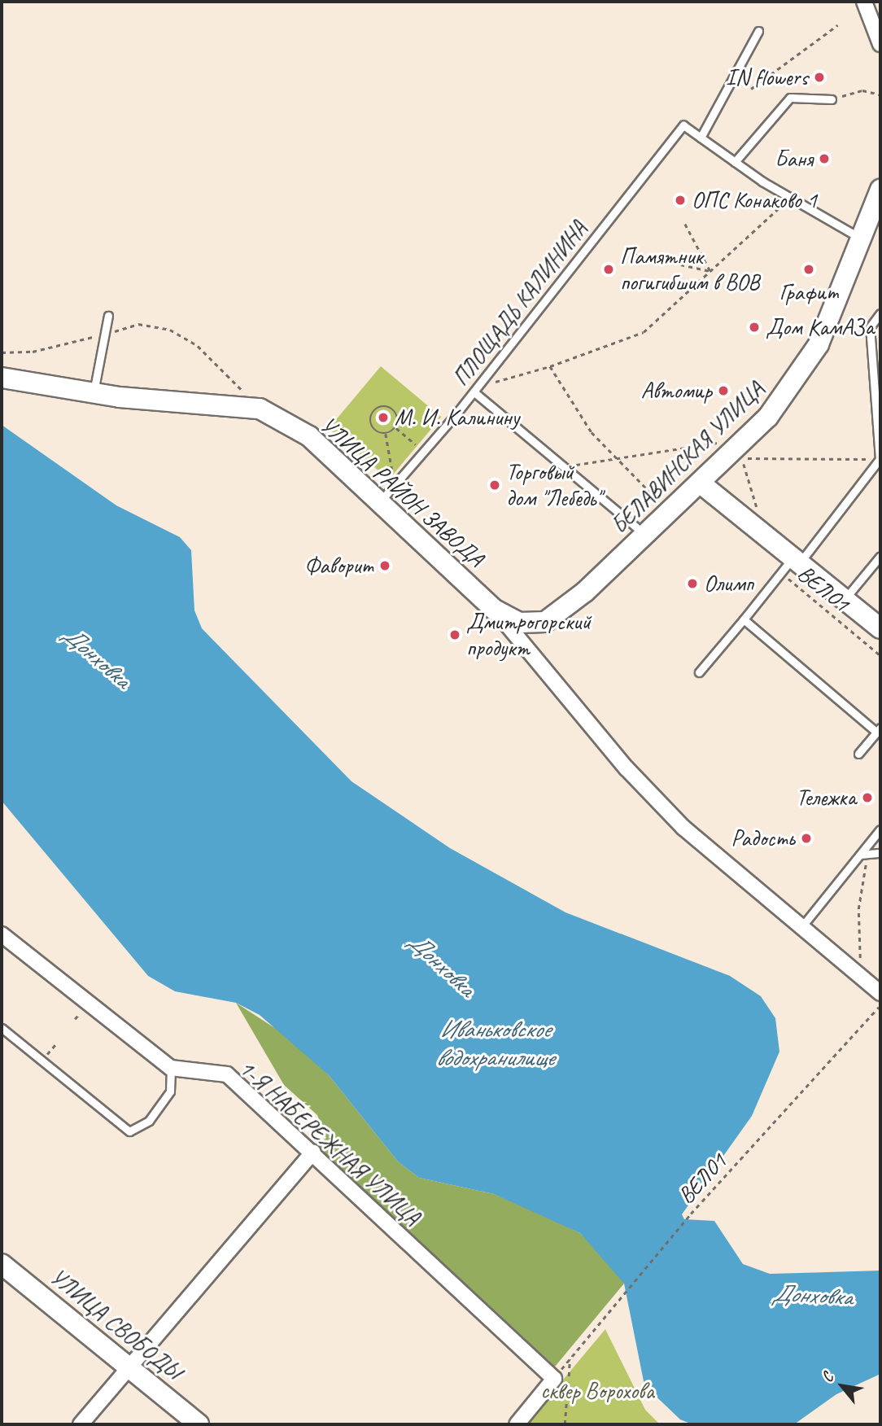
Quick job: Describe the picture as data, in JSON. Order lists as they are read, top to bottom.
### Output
{
  "streets": {
    "street": [
      "БЕЛАВИНСКАЯ УЛИЦА",
      "УЛИЦА РАЙОН ЗАВОДА",
      "1-Я НАБЕРЕЖНАЯ УЛИЦА",
      "УЛИЦА СВОБОДЫ"
    ],
    "lane": ["ПЛОЩАДЬ КАЛИНИНА"],
    "path": ["ВЕЛО1"]
  },
  "crossings": [
    ["ПЛОЩАДЬ КАЛИНИНА", "УЛИЦА РАЙОН ЗАВОДА"],
    ["БЕЛАВИНСКАЯ УЛИЦА", "УЛИЦА РАЙОН ЗАВОДА"],
    ["ВЕЛО1", "1-Я НАБЕРЕЖНАЯ УЛИЦА"]
  ],
  "water": ["Донховка", "Иваньковское водохранилище"],
  "parks": ["сквер Ворохова"],
  "places": [
    "IN flowers",
    "Баня",
    "ОПС Конаково 1",
    "Памятник погигибшим в ВОВ",
    "Графит",
    "Дом КамАЗа",
    "Автомир",
    "М. И. Калинину",
    "Торговый дом \"Лебедь\"",
    "Фаворит",
    "Олимп",
    "Дмитрогорский продукт",
    "Тележка",
    "Радость"
  ],
  "north": "top left"
}
